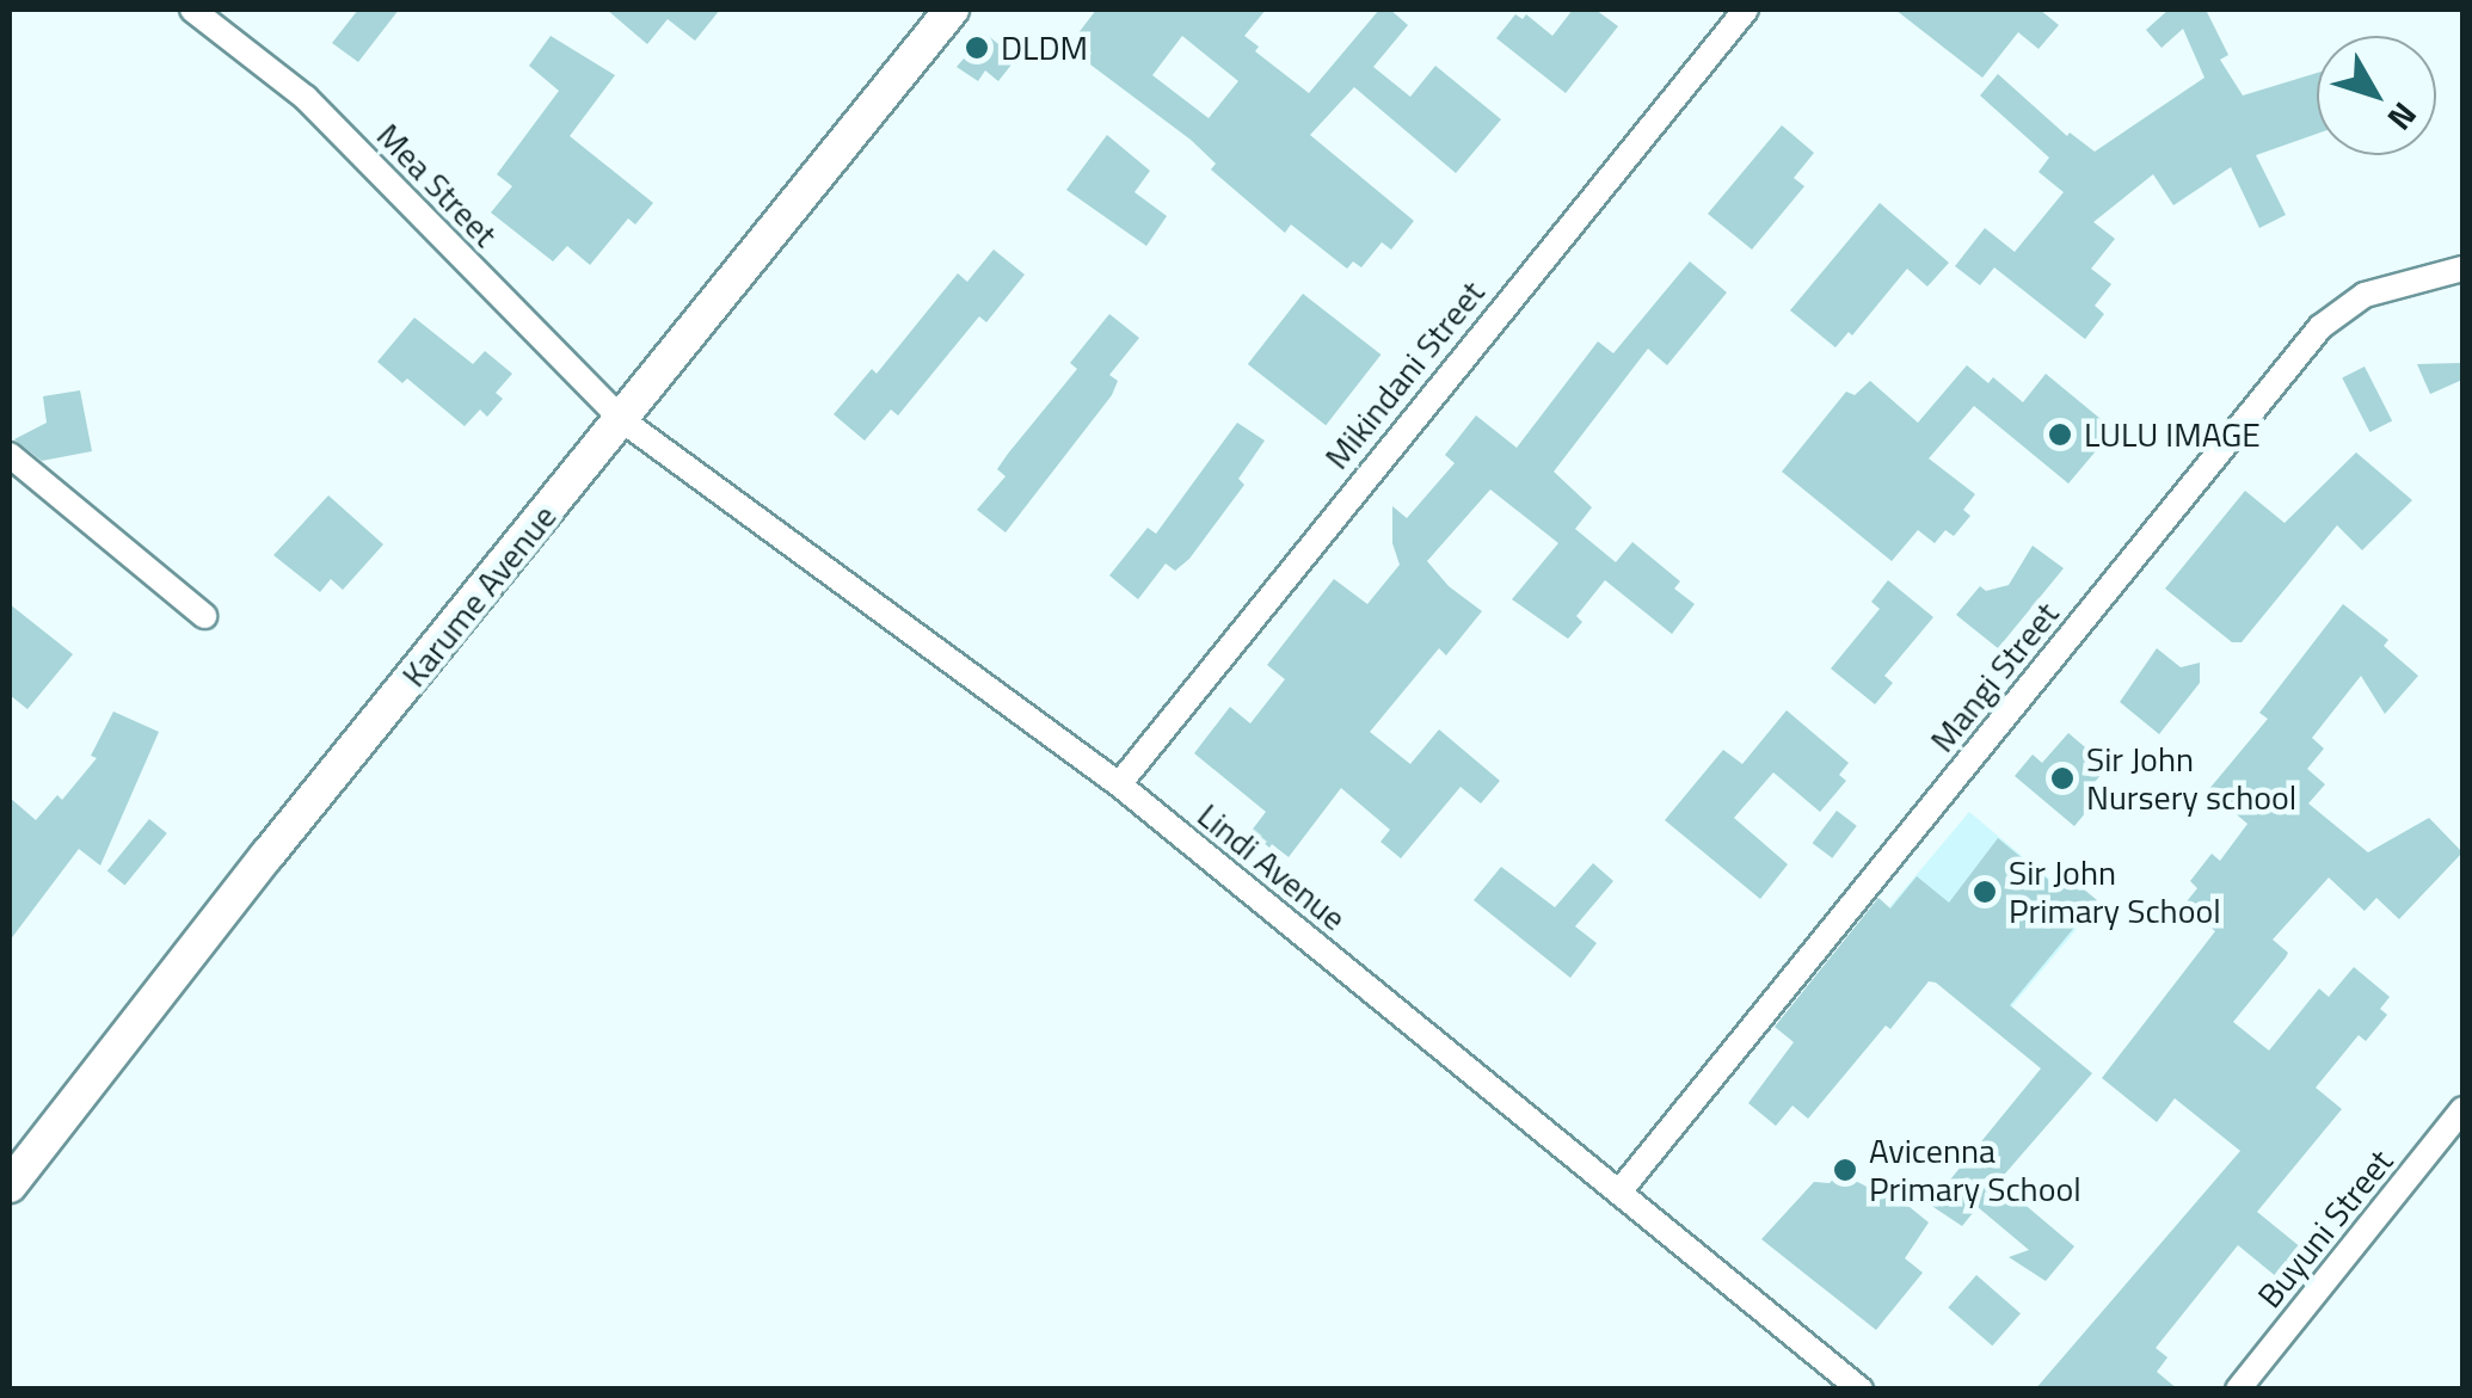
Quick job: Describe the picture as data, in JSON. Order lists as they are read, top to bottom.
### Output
{
  "streets": {
    "main road": ["Karume Avenue"],
    "street": [
      "Mea Street",
      "Mikindani Street",
      "Mangi Street",
      "Lindi Avenue",
      "Buyuni Street"
    ]
  },
  "crossings": [
    ["Mea Street", "Karume Avenue"],
    ["Mea Street", "Lindi Avenue"],
    ["Mikindani Street", "Lindi Avenue"],
    ["Karume Avenue", "Lindi Avenue"],
    ["Mangi Street", "Lindi Avenue"]
  ],
  "places": [
    "DLDM",
    "LULU IMAGE",
    "Sir John Nursery school",
    "Sir John Primary School",
    "Avicenna Primary School"
  ],
  "north": "bottom right"
}
